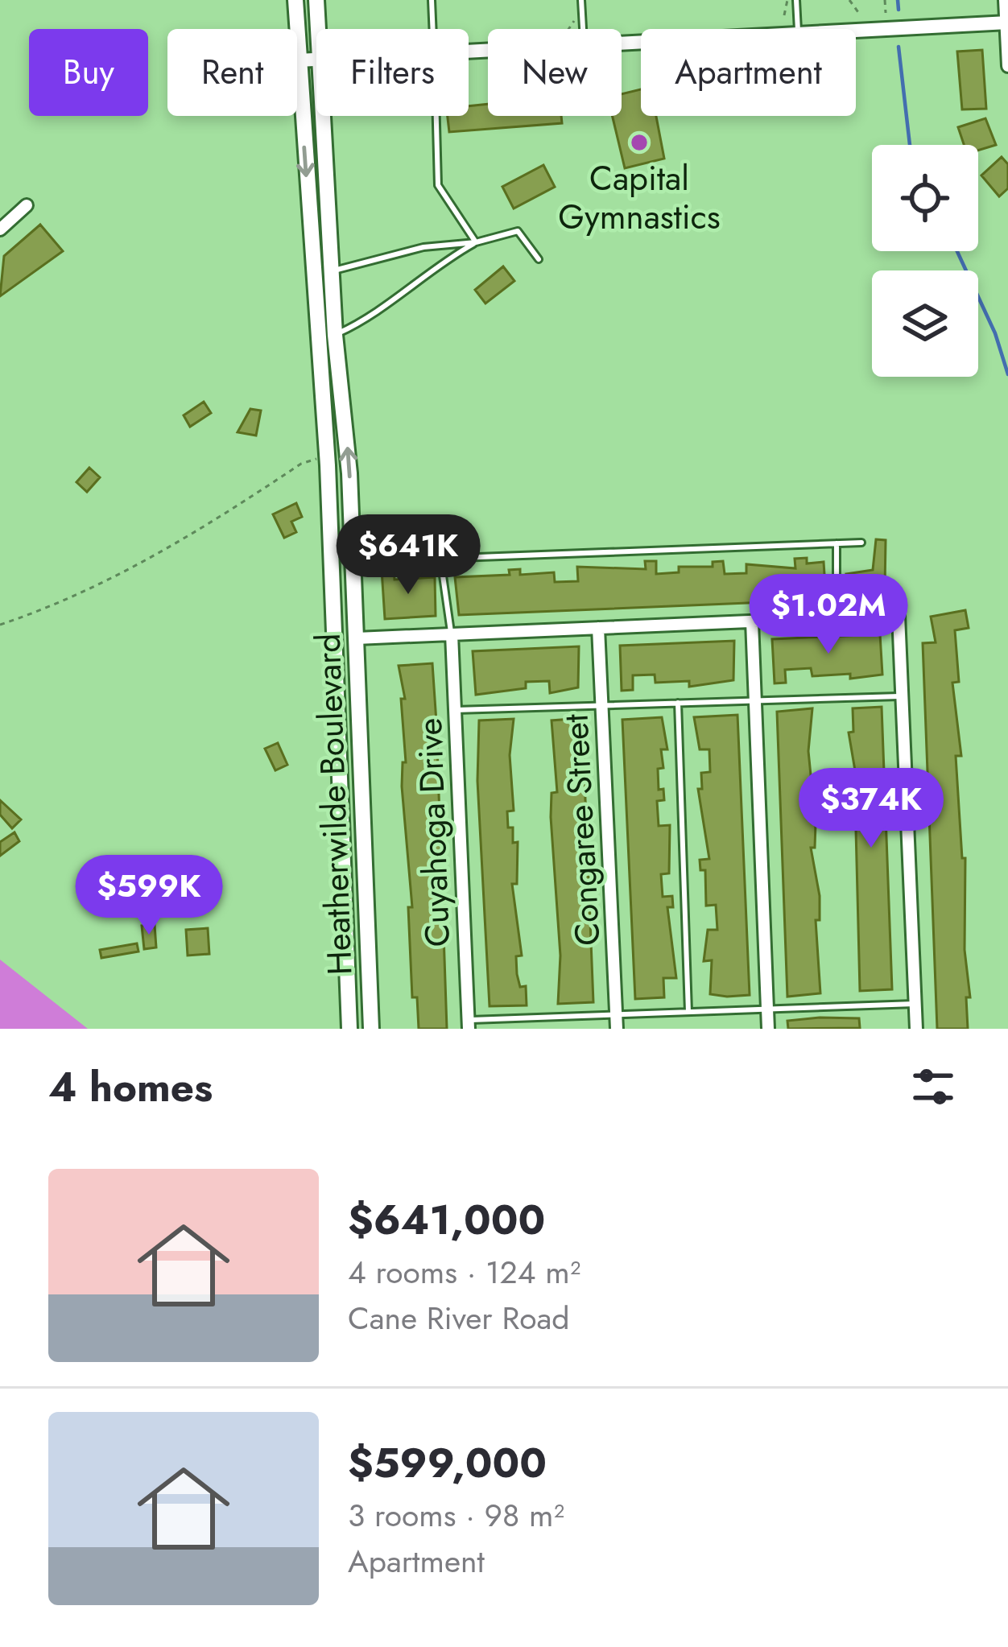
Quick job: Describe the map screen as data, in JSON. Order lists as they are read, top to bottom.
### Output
{
  "streets": {
    "main road": ["Heatherwilde Boulevard"],
    "street": ["Congaree Street", "Cuyahoga Drive"]
  },
  "places": ["Capital Gymnastics"],
  "page": {
    "chip": [
      "Buy",
      "Rent",
      "Filters",
      "New",
      "Apartment"
    ],
    "price": [
      "$641K",
      "$1.02M",
      "$374K",
      "$599K"
    ],
    "heading": "4 homes",
    "list": [
      {
        "name": "$641,000",
        "note": "4 rooms · 124 m² · Cane River Road"
      },
      {
        "name": "$599,000",
        "note": "3 rooms · 98 m² · Apartment"
      }
    ]
  }
}
